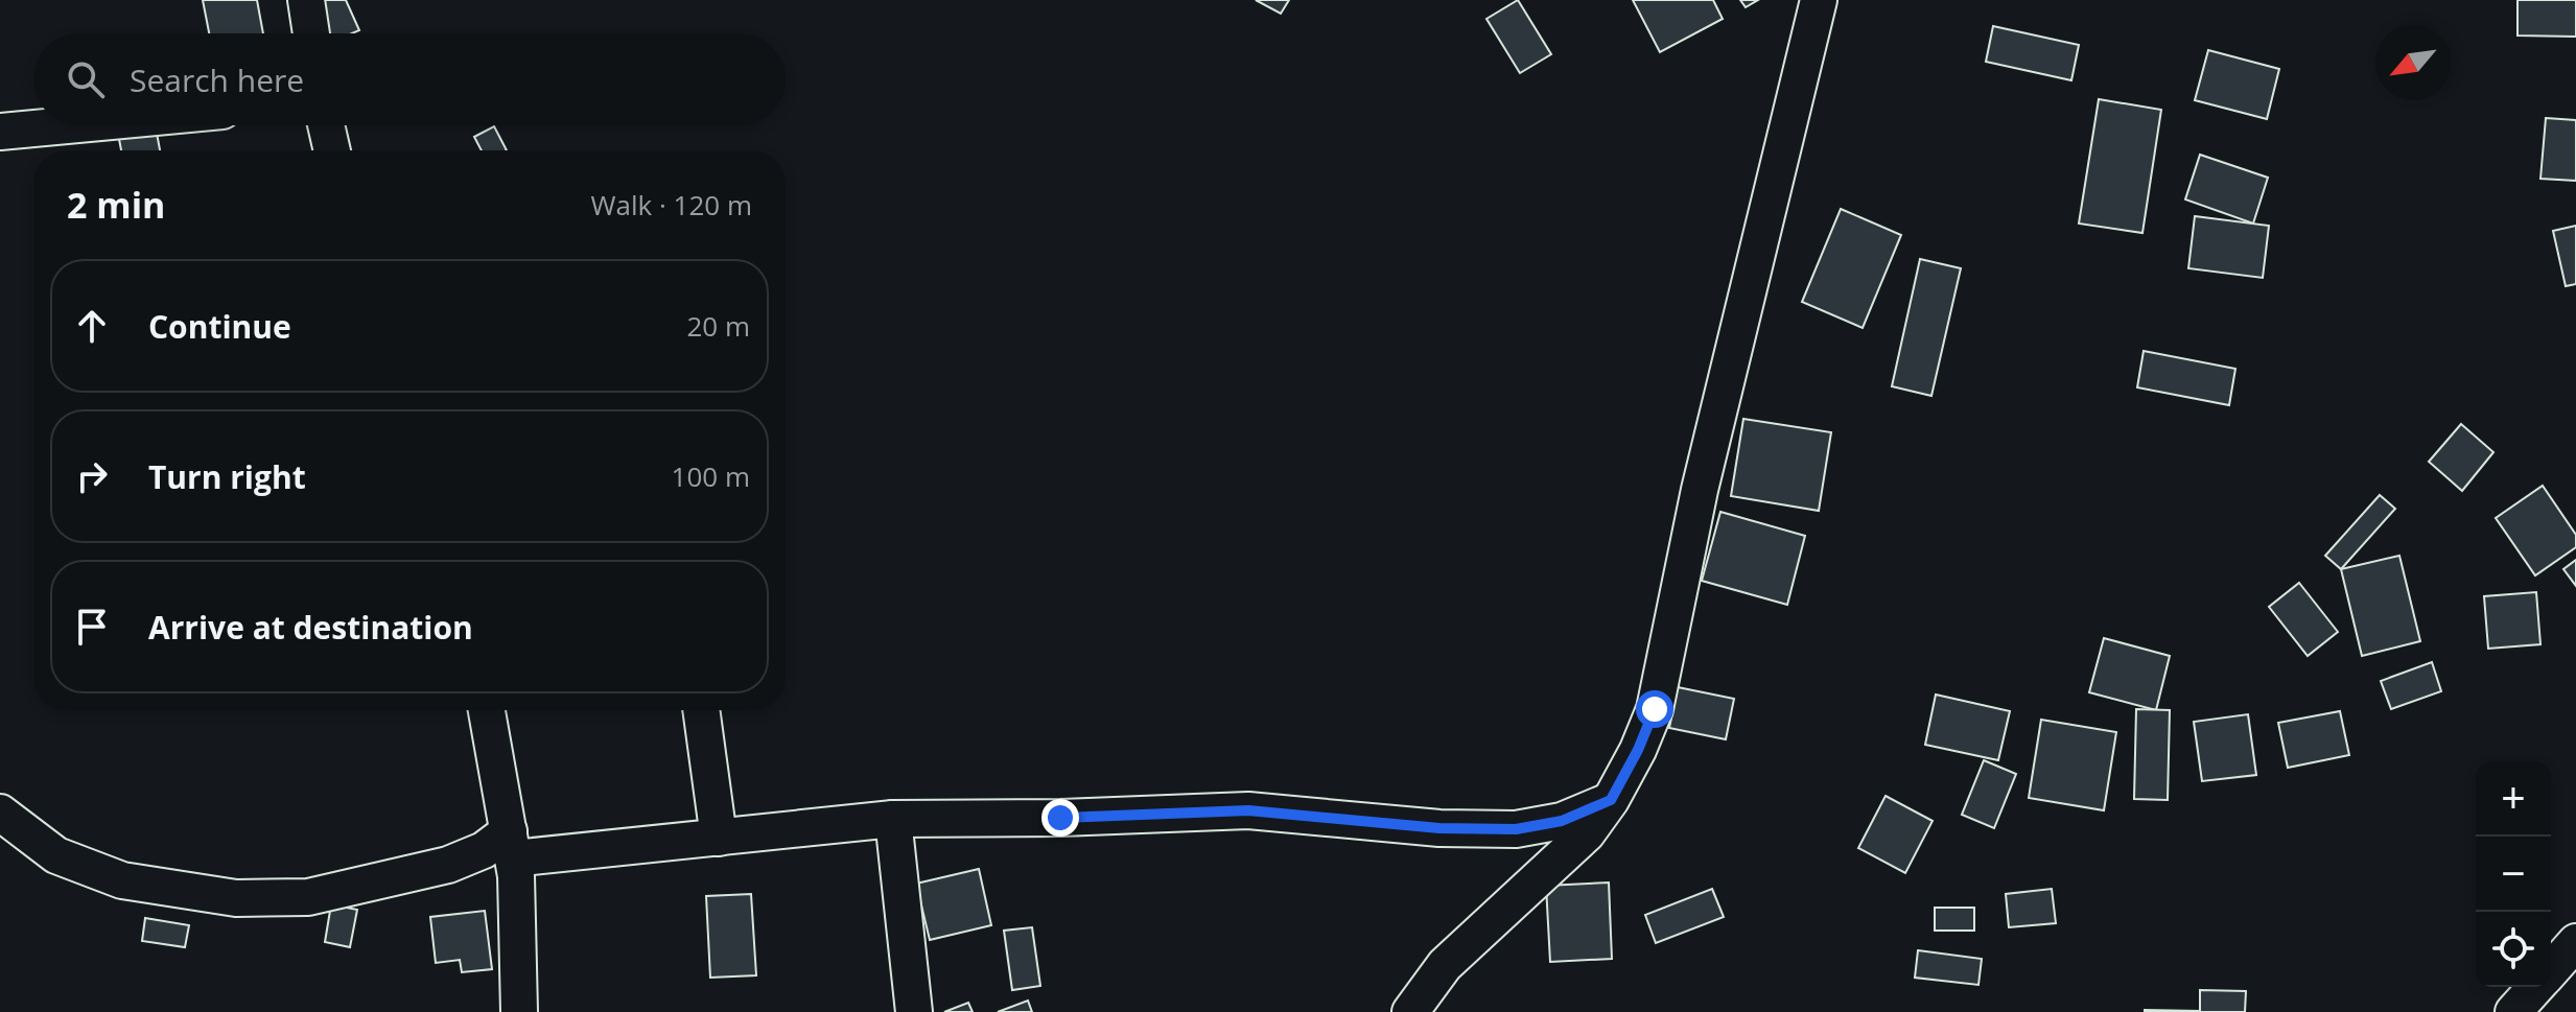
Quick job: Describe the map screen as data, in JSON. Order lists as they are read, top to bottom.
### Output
{
  "north": "bottom left",
  "page": {
    "search": "Search here",
    "heading": ["2 min", "Walk · 120 m"],
    "list": [
      ["Continue", "20 m"],
      ["Turn right", "100 m"],
      "Arrive at destination"
    ],
    "map_buttons": ["+", "−"]
  }
}
